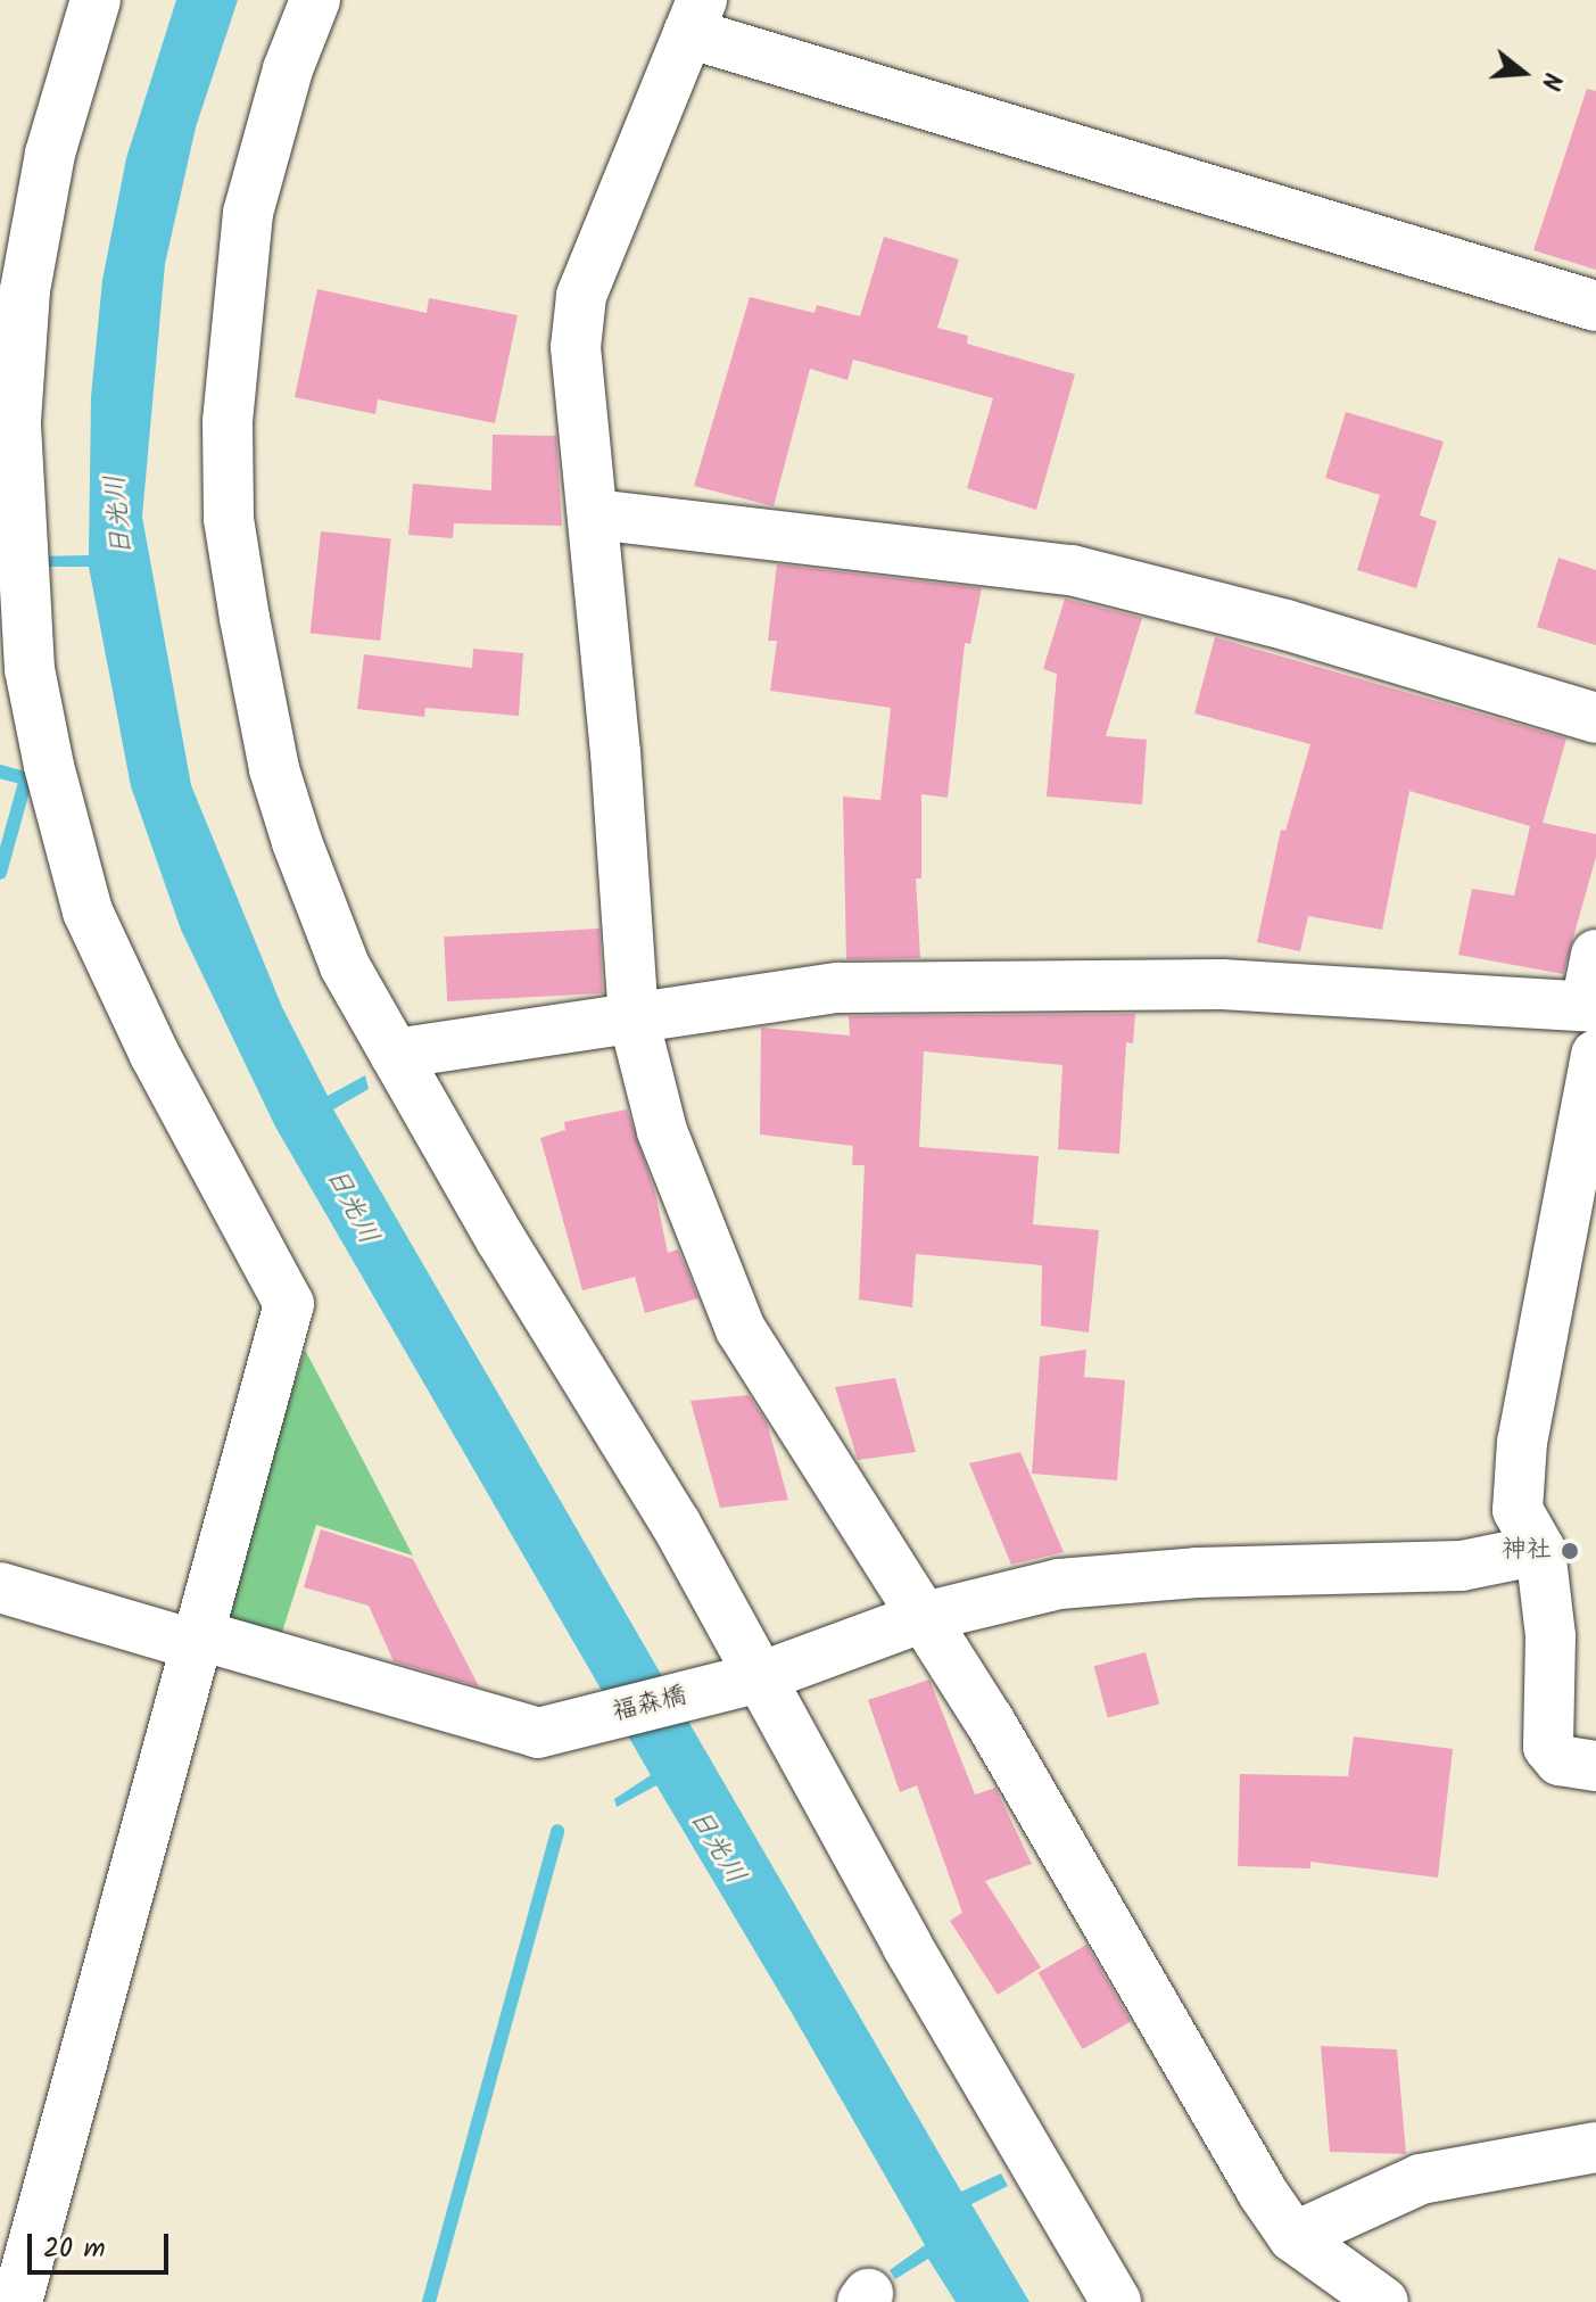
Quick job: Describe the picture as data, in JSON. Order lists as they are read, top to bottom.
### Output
{
  "streets": {
    "street": ["福森橋"]
  },
  "water": ["日光川"],
  "places": ["神社"],
  "scale_bar": "20 m",
  "north": "right"
}
